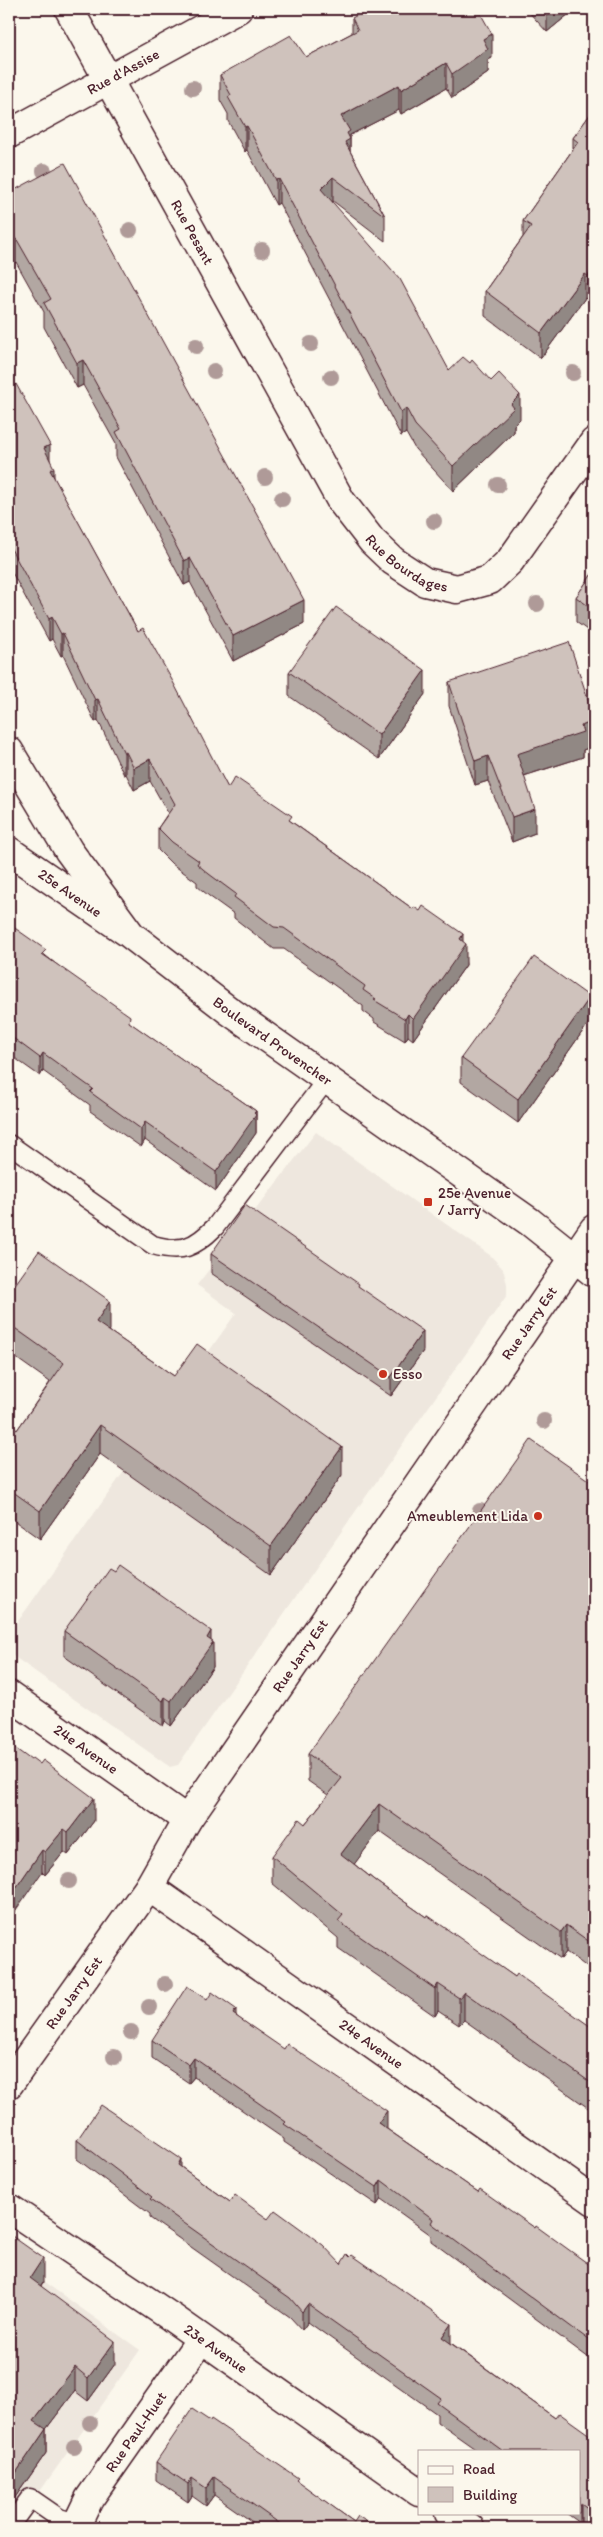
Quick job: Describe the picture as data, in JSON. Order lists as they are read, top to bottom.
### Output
{
  "streets": {
    "street": [
      "Rue d'Assise",
      "Rue Pesant",
      "Rue Bourdages",
      "25e Avenue",
      "Boulevard Provencher",
      "Rue Jarry Est",
      "24e Avenue",
      "23e Avenue",
      "Rue Paul-Huet"
    ]
  },
  "crossings": [
    ["Rue d'Assise", "Rue Pesant"],
    ["Rue Pesant", "Rue Bourdages"],
    ["25e Avenue", "Boulevard Provencher"],
    ["Boulevard Provencher", "Rue Jarry Est"],
    ["Rue Jarry Est", "24e Avenue"],
    ["23e Avenue", "Rue Paul-Huet"]
  ],
  "places": {
    "transit": ["25e Avenue / Jarry"],
    "other": ["Esso", "Ameublement Lida"]
  },
  "legend": ["Road", "Building"]
}
